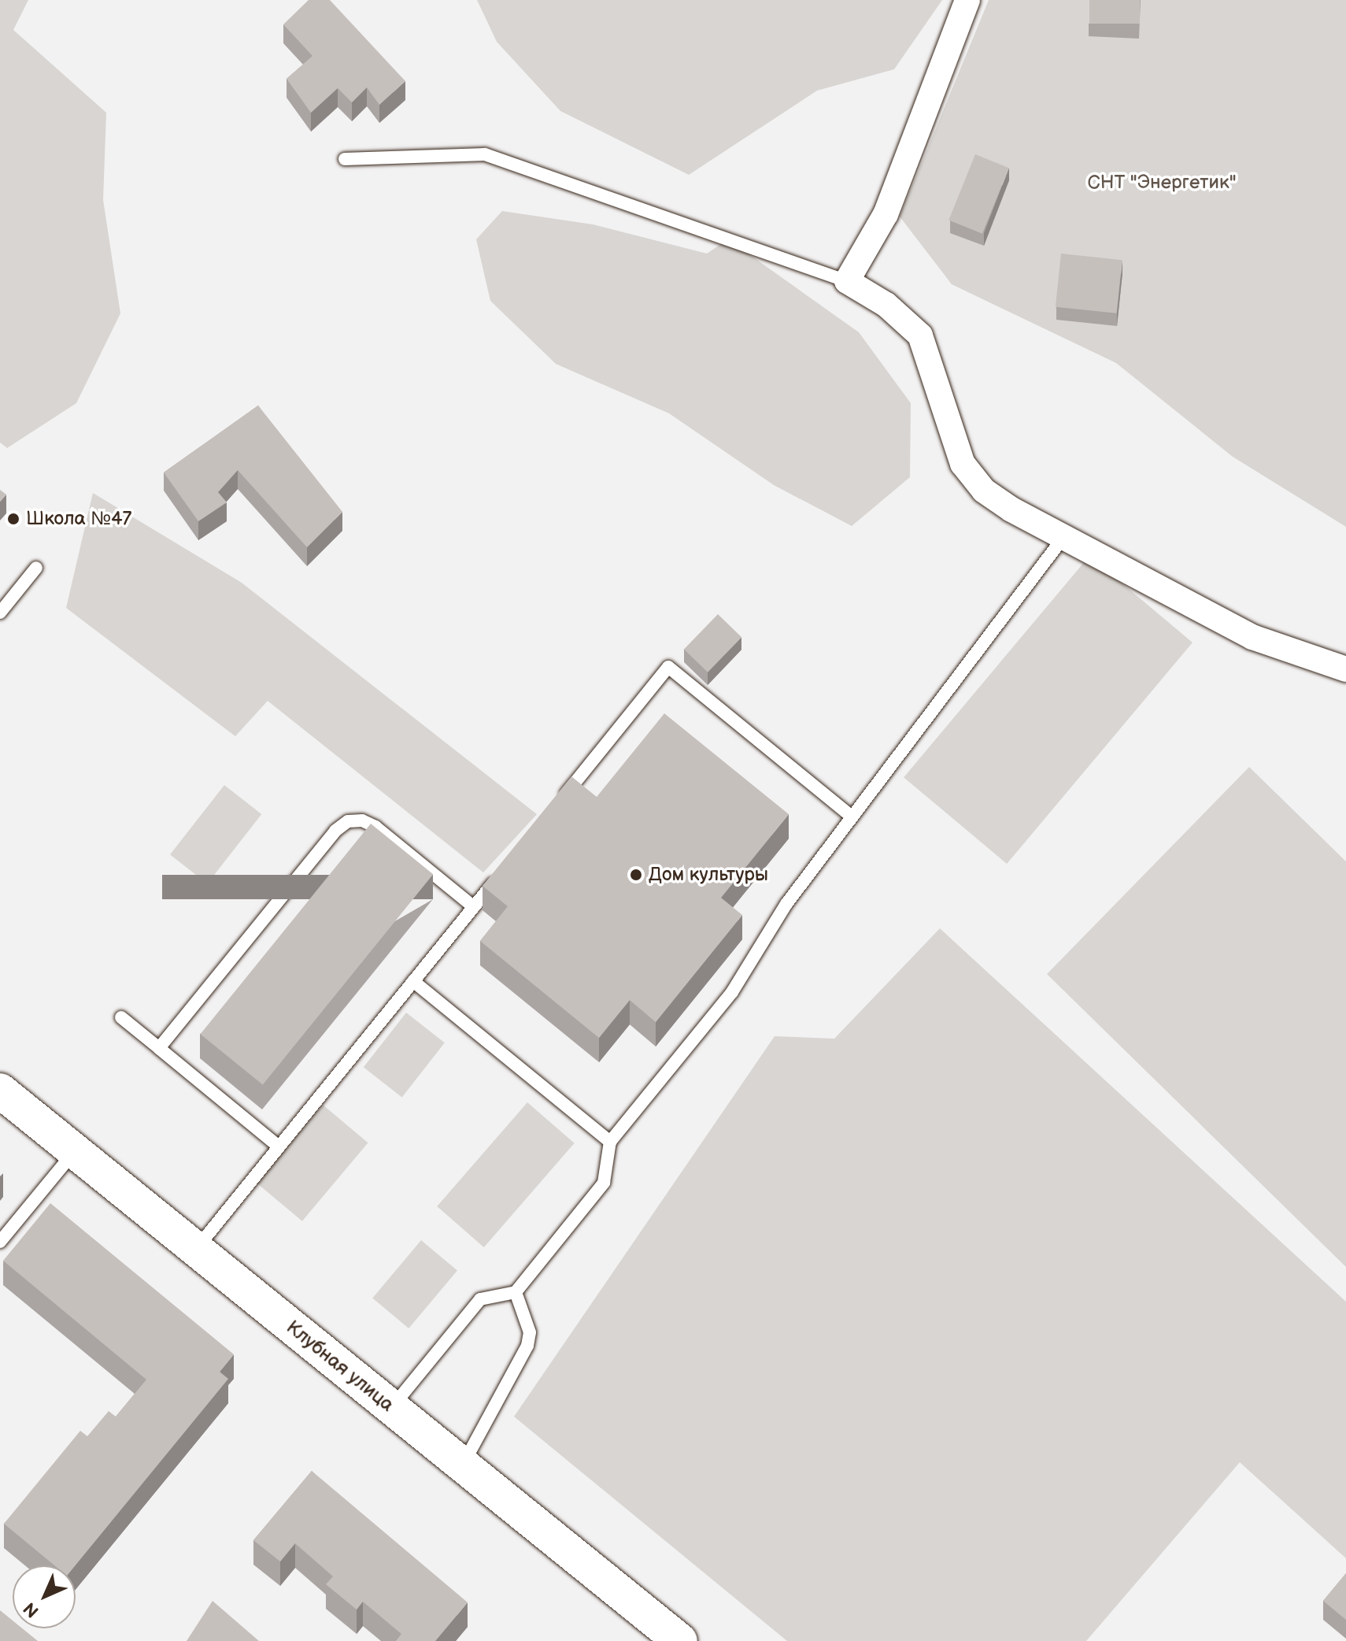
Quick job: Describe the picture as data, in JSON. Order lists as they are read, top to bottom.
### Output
{
  "streets": {
    "street": ["Клубная улица"]
  },
  "parks": ["СНТ \"Энергетик\""],
  "places": ["Школа №47", "Дом культуры"],
  "north": "bottom left"
}
